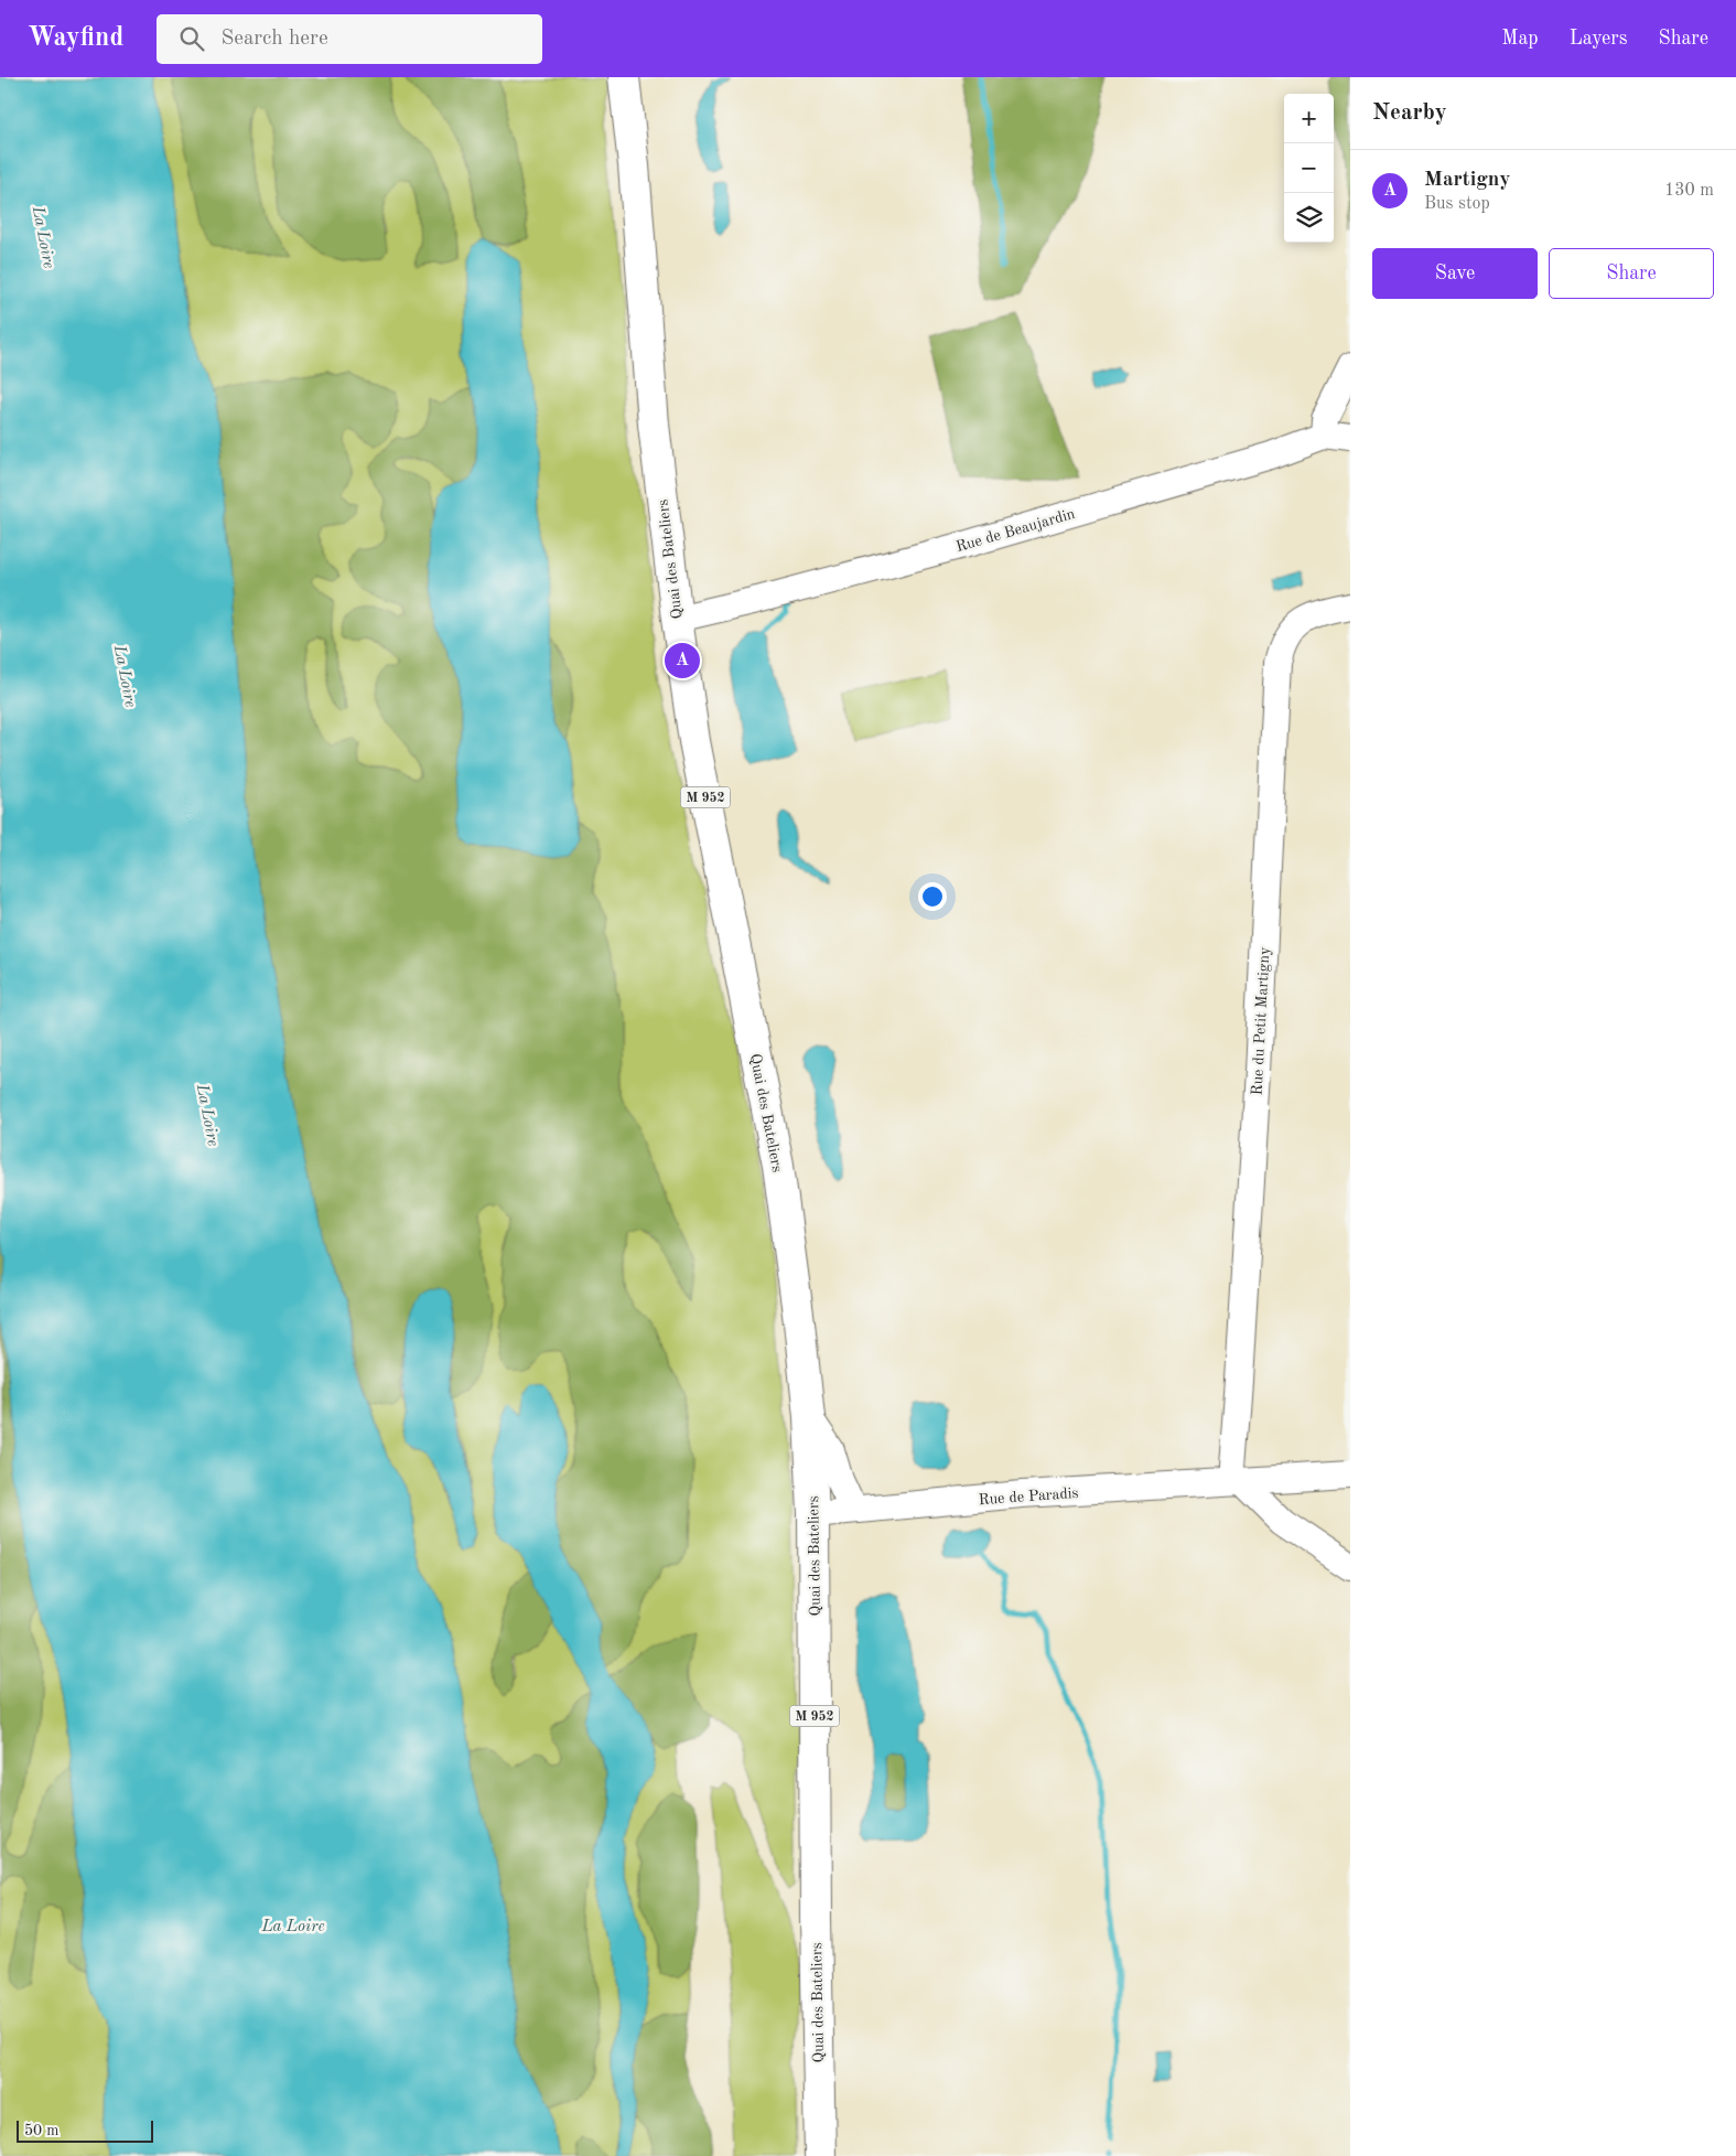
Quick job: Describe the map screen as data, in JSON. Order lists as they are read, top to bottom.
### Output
{
  "streets": {
    "main road": ["Quai des Bateliers", "M 952"],
    "street": ["Rue de Beaujardin", "Rue du Petit Martigny", "Rue de Paradis"]
  },
  "crossings": [
    ["Rue de Beaujardin", "Quai des Bateliers"],
    ["Quai des Bateliers", "Rue de Paradis"],
    ["Rue du Petit Martigny", "Rue de Paradis"]
  ],
  "water": ["La Loire"],
  "scale_bar": "50 m",
  "page": {
    "header": "Wayfind",
    "search": "Search here",
    "nav": ["Map", "Layers", "Share"],
    "heading": "Nearby",
    "map_buttons": ["+", "−"],
    "list": [
      {
        "mark": "A",
        "name": "Martigny",
        "note": "Bus stop",
        "value": "130 m"
      }
    ],
    "buttons": ["Save", "Share"],
    "pins": "A",
    "scale": "50 m"
  }
}
